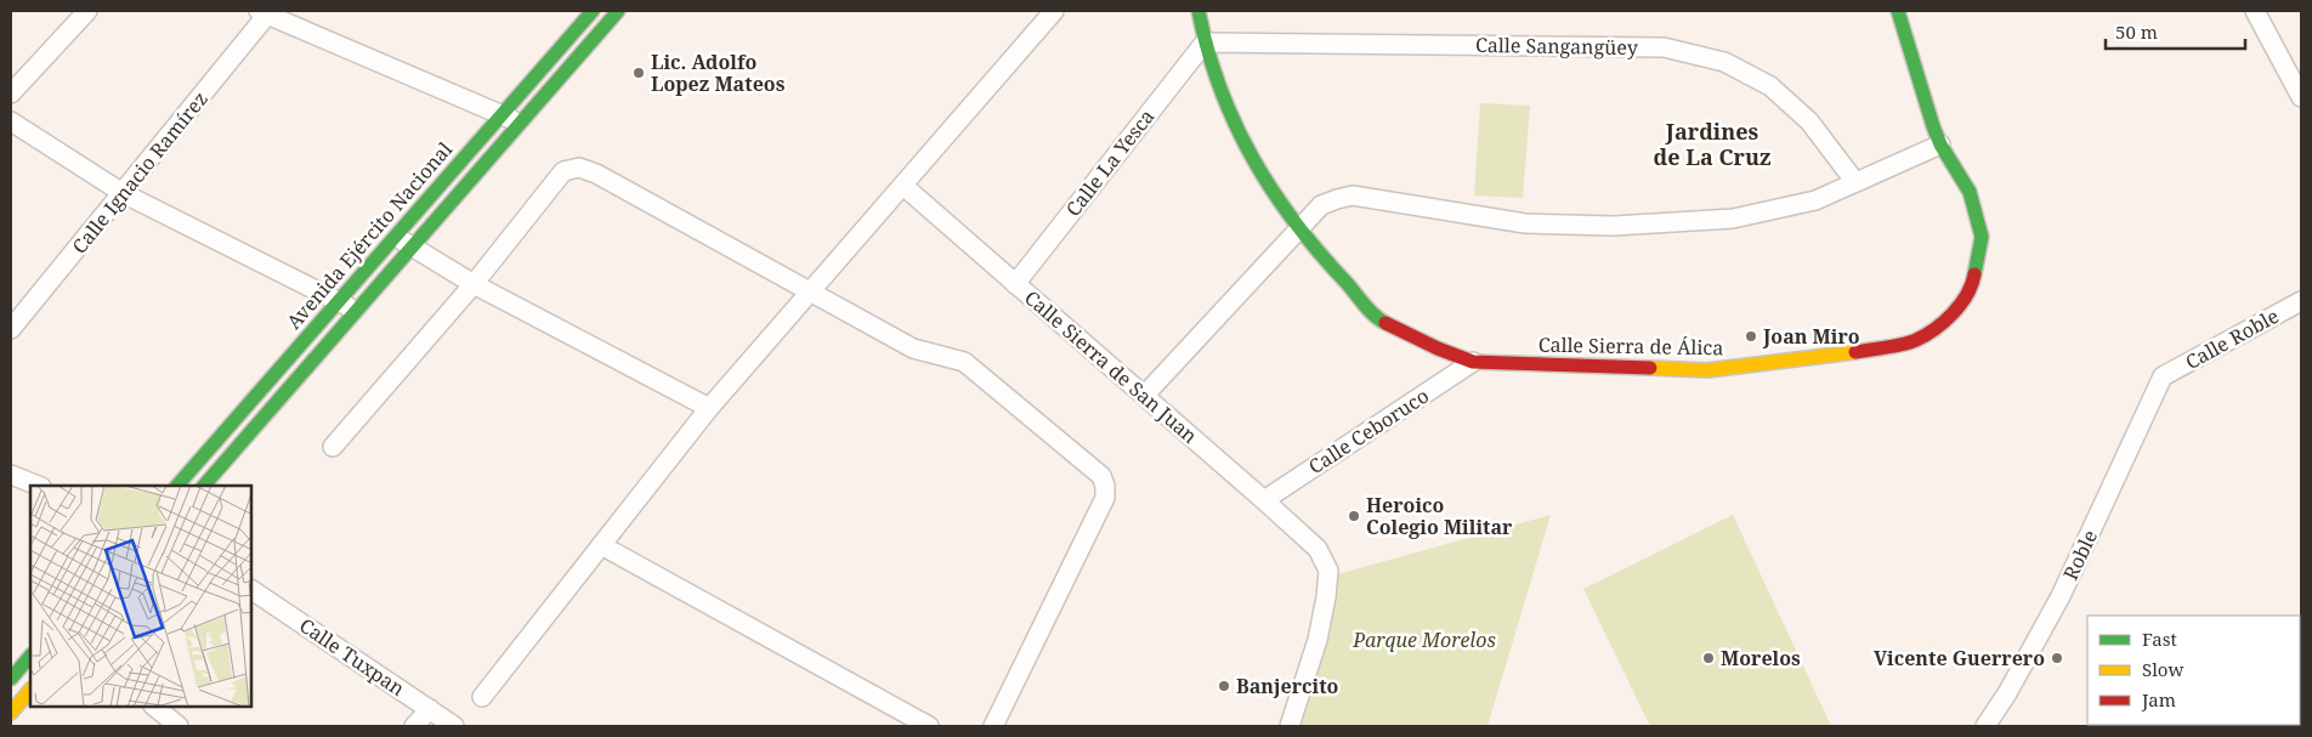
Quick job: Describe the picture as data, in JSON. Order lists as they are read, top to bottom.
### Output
{
  "streets": {
    "main road": ["Avenida Ejército Nacional", "Calle Sierra de Álica"],
    "street": [
      "Calle Sangangüey",
      "Calle La Yesca",
      "Calle Ignacio Ramírez",
      "Calle Roble",
      "Calle Sierra de San Juan",
      "Calle Ceboruco",
      "Roble",
      "Calle Tuxpan"
    ]
  },
  "crossings": [
    ["Calle Sangangüey", "Calle La Yesca"],
    ["Calle Sangangüey", "Calle Sierra de Álica"],
    ["Calle La Yesca", "Calle Sierra de Álica"],
    ["Calle La Yesca", "Calle Sierra de San Juan"],
    ["Calle Roble", "Roble"],
    ["Calle Sierra de Álica", "Calle Ceboruco"],
    ["Calle Sierra de San Juan", "Calle Ceboruco"]
  ],
  "districts": ["Jardines de La Cruz"],
  "parks": ["Parque Morelos"],
  "places": [
    "Lic. Adolfo Lopez Mateos",
    "Joan Miro",
    "Heroico Colegio Militar",
    "Morelos",
    "Vicente Guerrero",
    "Banjercito"
  ],
  "legend": ["Fast", "Slow", "Jam"],
  "scale_bar": "50 m"
}
